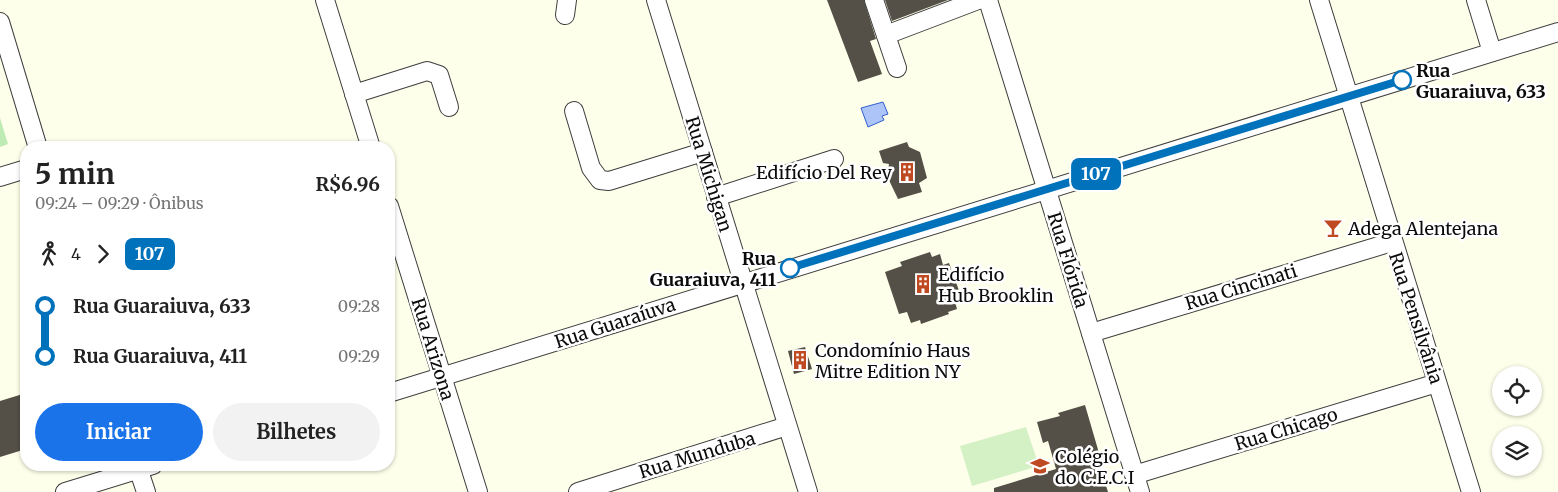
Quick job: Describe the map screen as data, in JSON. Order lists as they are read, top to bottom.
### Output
{
  "streets": {
    "street": [
      "Rua Michigan",
      "Rua Flórida",
      "Rua Cincinati",
      "Rua Pensilvânia",
      "Rua Guaraíuva",
      "Rua Arizona",
      "Rua Chicago",
      "Rua Munduba"
    ]
  },
  "crossings": [
    ["Rua Michigan", "Rua Guaraíuva"],
    ["Rua Michigan", "Rua Munduba"],
    ["Rua Flórida", "Rua Cincinati"],
    ["Rua Flórida", "Rua Guaraíuva"],
    ["Rua Flórida", "Rua Chicago"],
    ["Rua Cincinati", "Rua Pensilvânia"],
    ["Rua Pensilvânia", "Rua Guaraíuva"],
    ["Rua Pensilvânia", "Rua Chicago"],
    ["Rua Guaraíuva", "Rua Arizona"]
  ],
  "places": {
    "other": ["Rua Guaraiuva, 633", "Rua Guaraiuva, 411"],
    "building": ["Edifício Del Rey", "Edifício Hub Brooklin", "Condomínio Haus Mitre Edition NY"],
    "bar": ["Adega Alentejana"],
    "school or university": ["Colégio do C.E.C.I"]
  },
  "lines": ["bus line 107"],
  "page": {
    "on_map": "107",
    "heading": ["5 min", "09:24 – 09:29 · Ônibus", "R$6.96"],
    "legs": ["4", "107"],
    "list": [
      {
        "name": "Rua Guaraiuva, 633",
        "value": "09:28"
      },
      {
        "name": "Rua Guaraiuva, 411",
        "value": "09:29"
      }
    ],
    "buttons": ["Iniciar", "Bilhetes"]
  }
}
